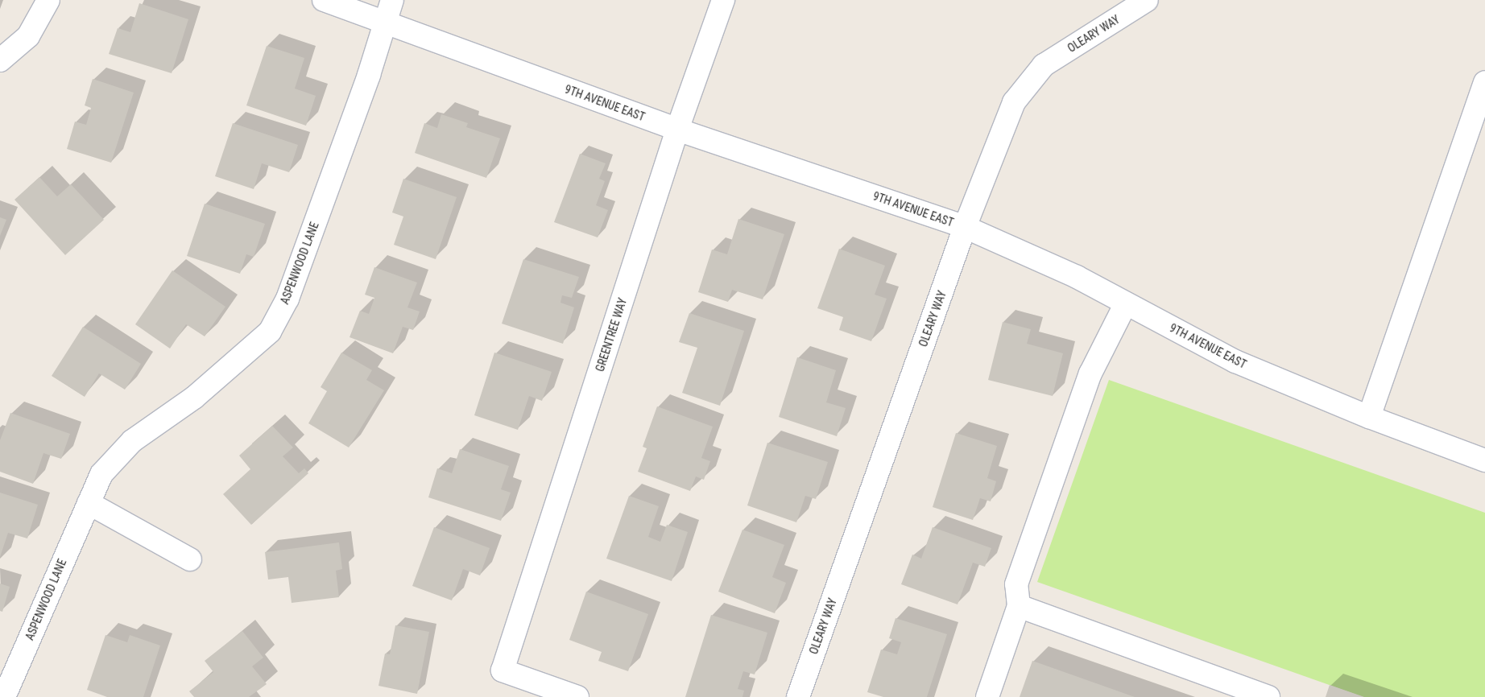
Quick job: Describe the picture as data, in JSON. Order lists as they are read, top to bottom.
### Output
{
  "streets": {
    "street": [
      "OLEARY WAY",
      "9TH AVENUE EAST",
      "ASPENWOOD LANE",
      "GREENTREE WAY"
    ]
  },
  "crossings": [
    ["OLEARY WAY", "9TH AVENUE EAST"],
    ["9TH AVENUE EAST", "ASPENWOOD LANE"],
    ["9TH AVENUE EAST", "GREENTREE WAY"]
  ]
}
